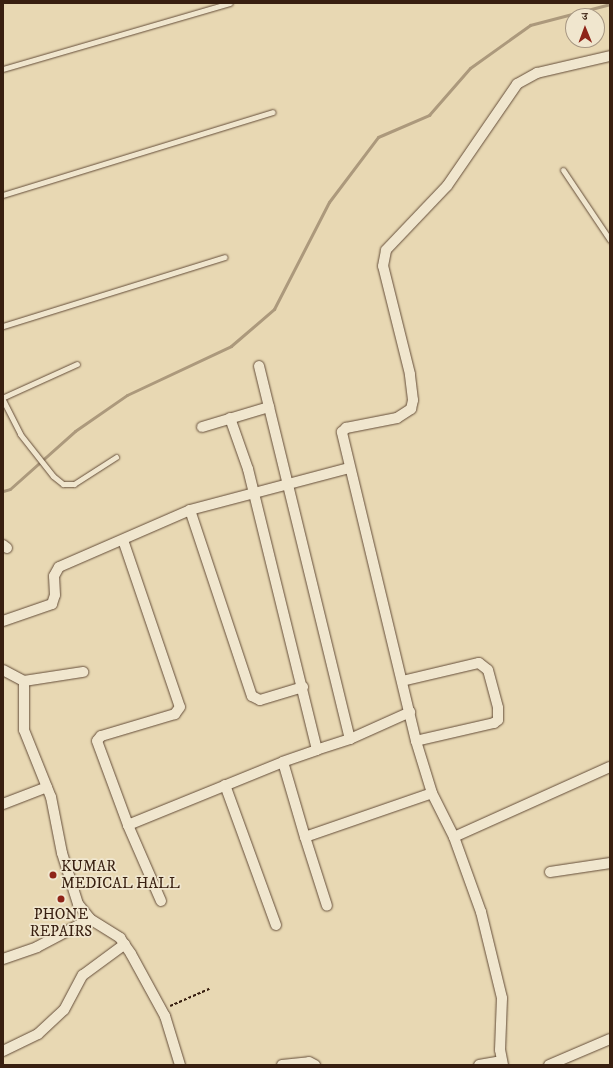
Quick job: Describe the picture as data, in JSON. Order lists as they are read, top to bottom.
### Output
{
  "places": ["KUMAR MEDICAL HALL", "PHONE REPAIRS"],
  "north": "top"
}
